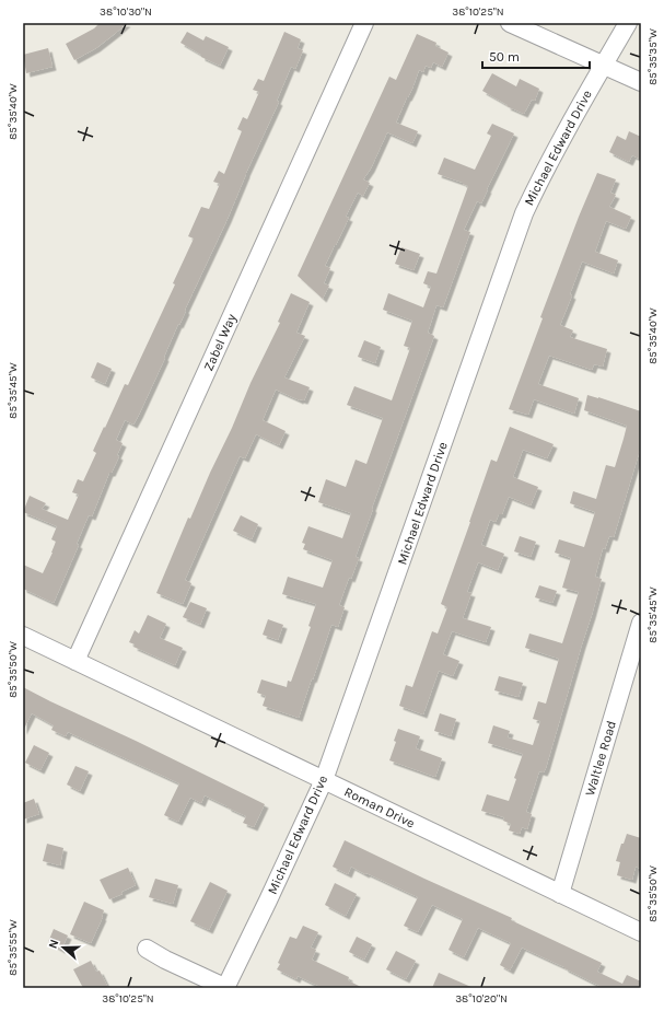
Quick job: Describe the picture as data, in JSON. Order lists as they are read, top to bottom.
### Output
{
  "streets": {
    "street": [
      "Michael Edward Drive",
      "Zabel Way",
      "Waltlee Road",
      "Roman Drive"
    ]
  },
  "crossings": [
    ["Michael Edward Drive", "Roman Drive"],
    ["Zabel Way", "Roman Drive"],
    ["Waltlee Road", "Roman Drive"]
  ],
  "scale_bar": "50 m",
  "north": "left",
  "coordinates": [
    "38°10'30\"N",
    "38°10'25\"N",
    "85°35'35\"W",
    "85°35'40\"W",
    "85°35'45\"W",
    "85°35'50\"W",
    "85°35'55\"W",
    "38°10'20\"N"
  ]
}
